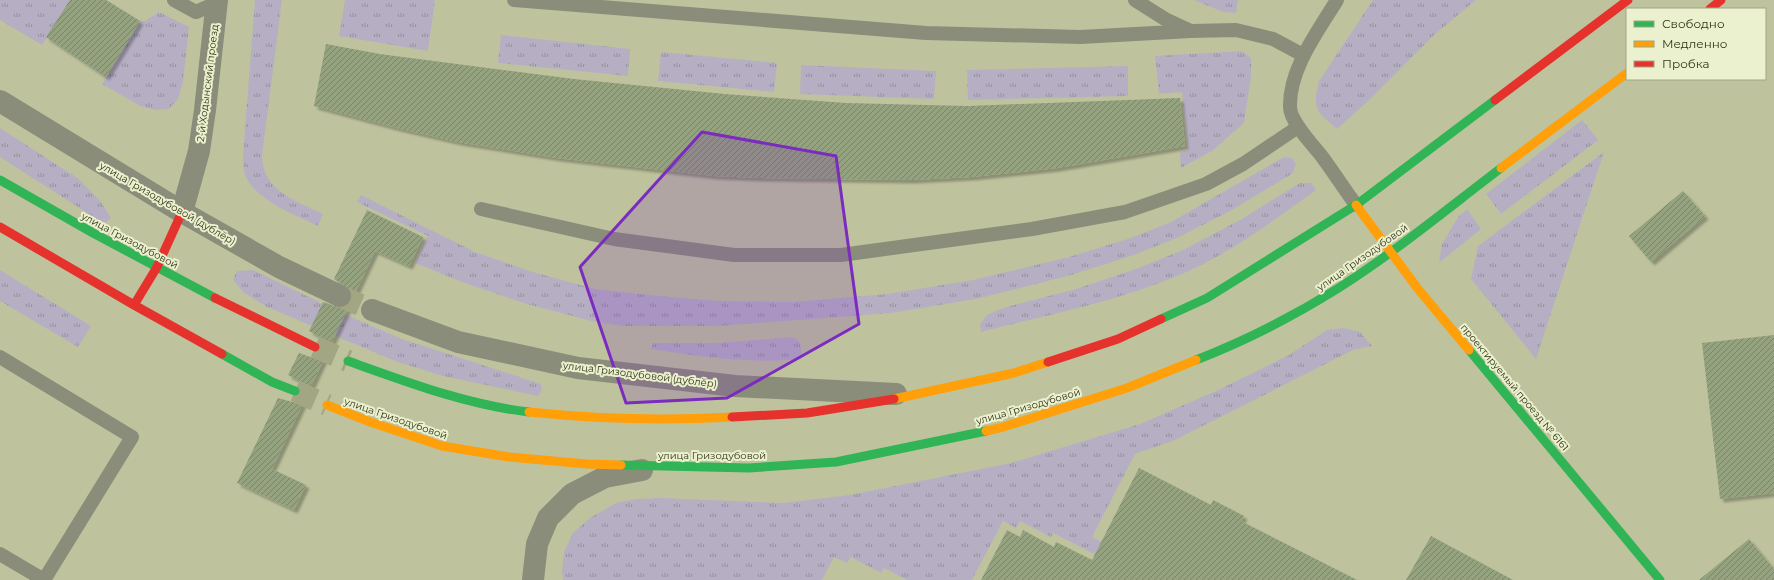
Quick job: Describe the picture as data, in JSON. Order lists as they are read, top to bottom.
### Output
{
  "streets": {
    "street": [
      "2-й Ходынский проезд",
      "улица Гризодубовой (дублёр)",
      "улица Гризодубовой",
      "проектируемый проезд № 6161"
    ]
  },
  "crossings": [
    ["2-й Ходынский проезд", "улица Гризодубовой (дублёр)"],
    ["улица Гризодубовой", "проектируемый проезд № 6161"]
  ],
  "legend": ["Свободно", "Медленно", "Пробка"]
}
